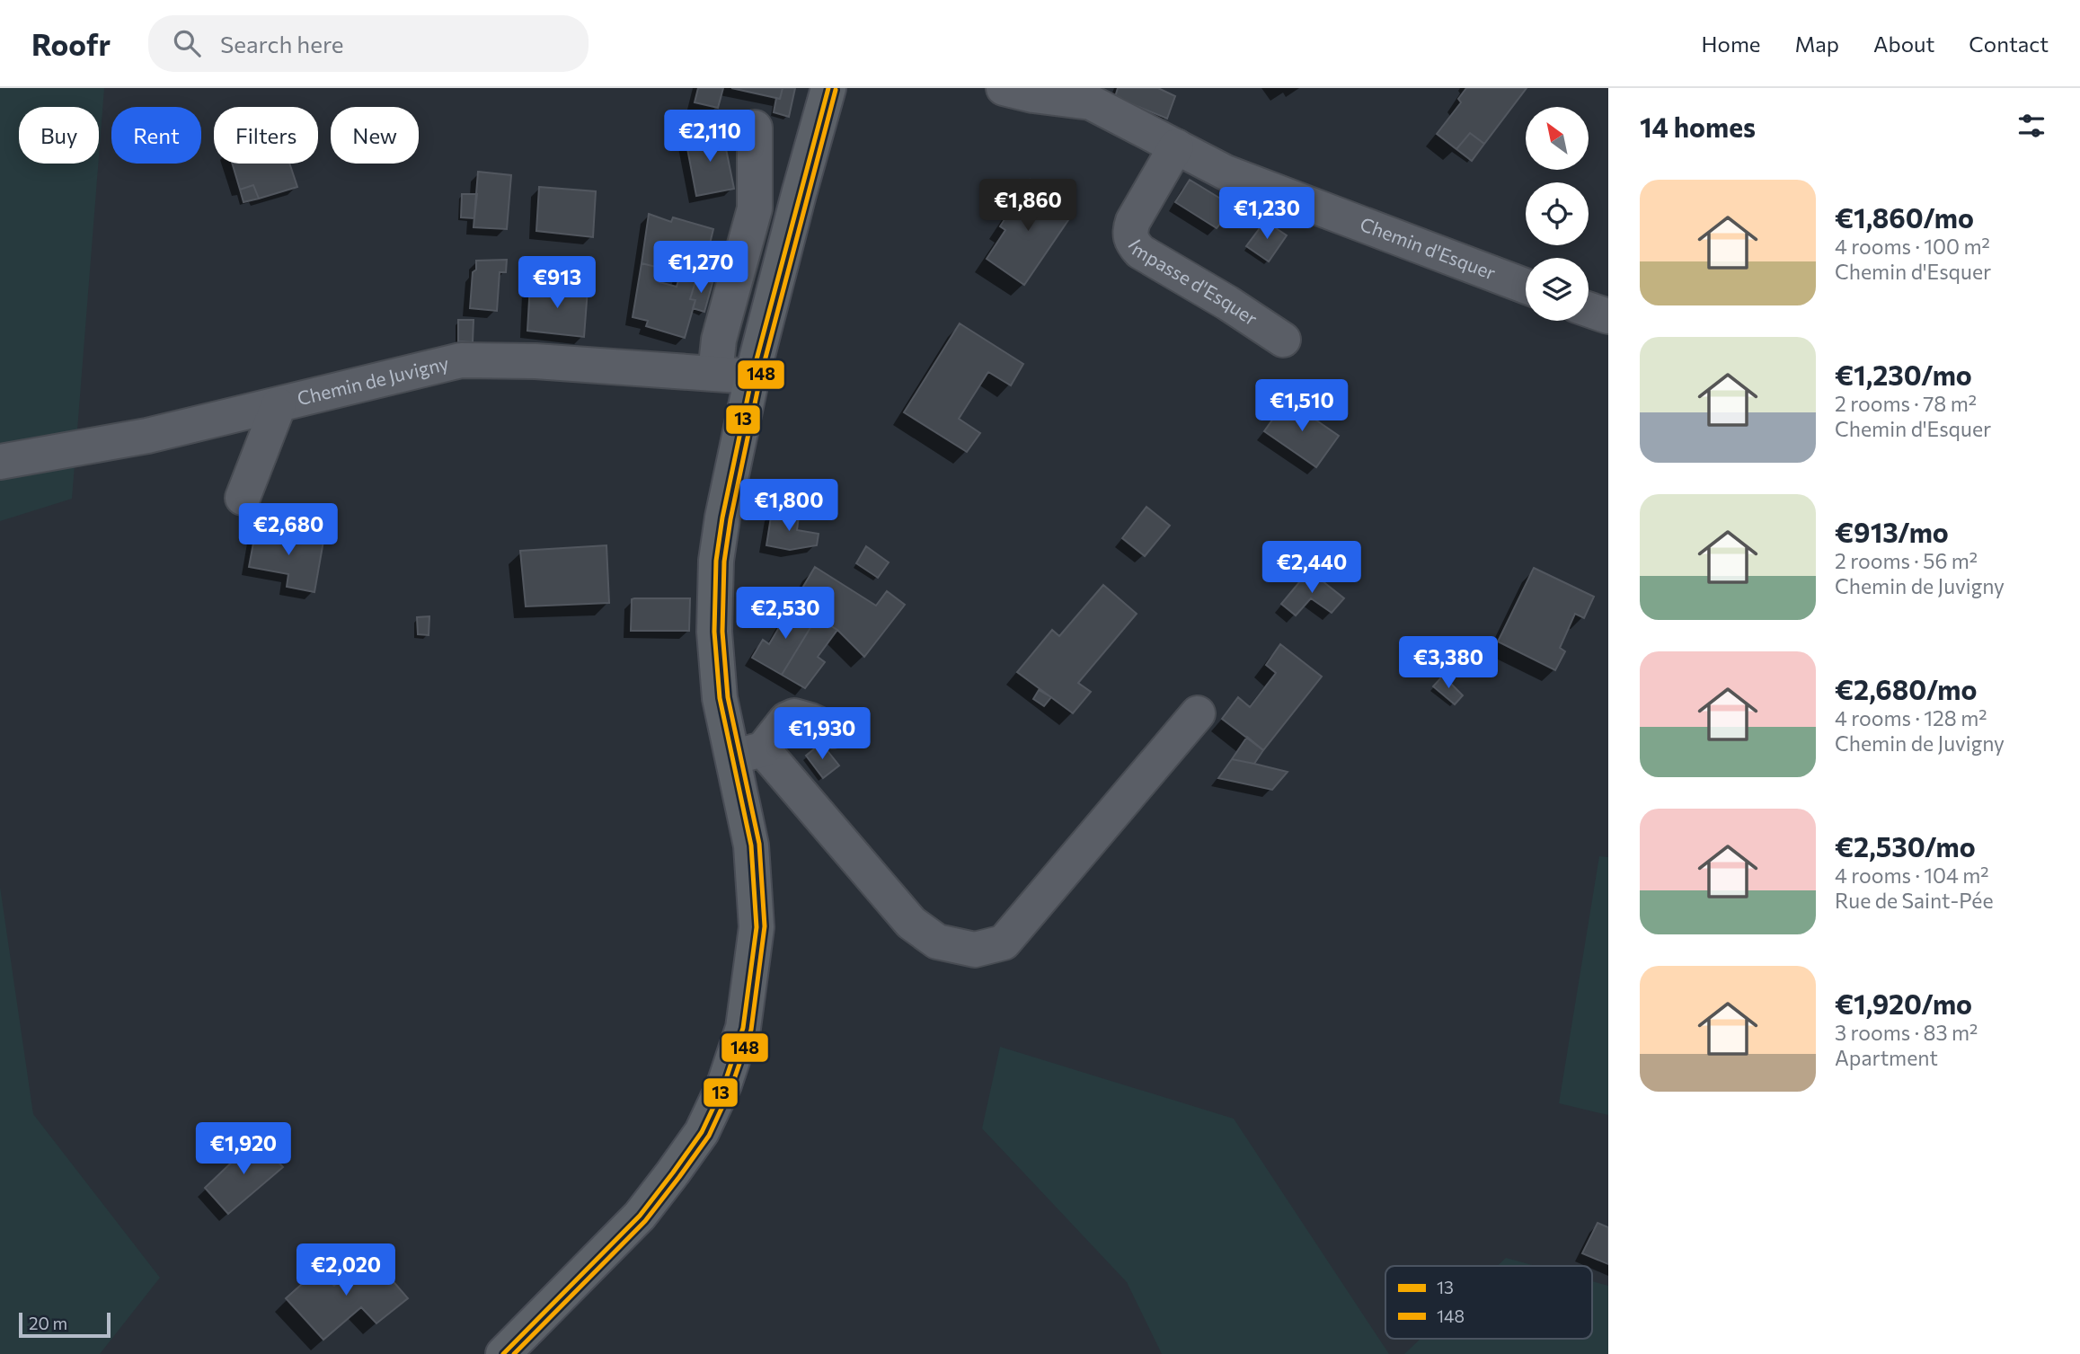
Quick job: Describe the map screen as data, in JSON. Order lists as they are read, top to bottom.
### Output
{
  "streets": {
    "street": ["Chemin d'Esquer", "Impasse d'Esquer", "Chemin de Juvigny"]
  },
  "crossings": [
    ["Chemin d'Esquer", "Impasse d'Esquer"]
  ],
  "lines": ["transit line 13", "transit line 148"],
  "legend": ["13", "148"],
  "scale_bar": "20 m",
  "north": "top left",
  "page": {
    "header": "Roofr",
    "search": "Search here",
    "nav": [
      "Home",
      "Map",
      "About",
      "Contact"
    ],
    "heading": "14 homes",
    "chip": [
      "Buy",
      "Rent",
      "Filters",
      "New"
    ],
    "price": [
      "€2,110",
      "€1,860",
      "€1,230",
      "€1,270",
      "€913",
      "€1,510",
      "€1,800",
      "€2,680",
      "€2,440",
      "€2,530",
      "€3,380",
      "€1,930",
      "€1,920",
      "€2,020"
    ],
    "list": [
      {
        "name": "€1,860/mo",
        "note": "4 rooms · 100 m² · Chemin d'Esquer"
      },
      {
        "name": "€1,230/mo",
        "note": "2 rooms · 78 m² · Chemin d'Esquer"
      },
      {
        "name": "€913/mo",
        "note": "2 rooms · 56 m² · Chemin de Juvigny"
      },
      {
        "name": "€2,680/mo",
        "note": "4 rooms · 128 m² · Chemin de Juvigny"
      },
      {
        "name": "€2,530/mo",
        "note": "4 rooms · 104 m² · Rue de Saint-Pée"
      },
      {
        "name": "€1,920/mo",
        "note": "3 rooms · 83 m² · Apartment"
      }
    ],
    "scale": "20 m"
  }
}
